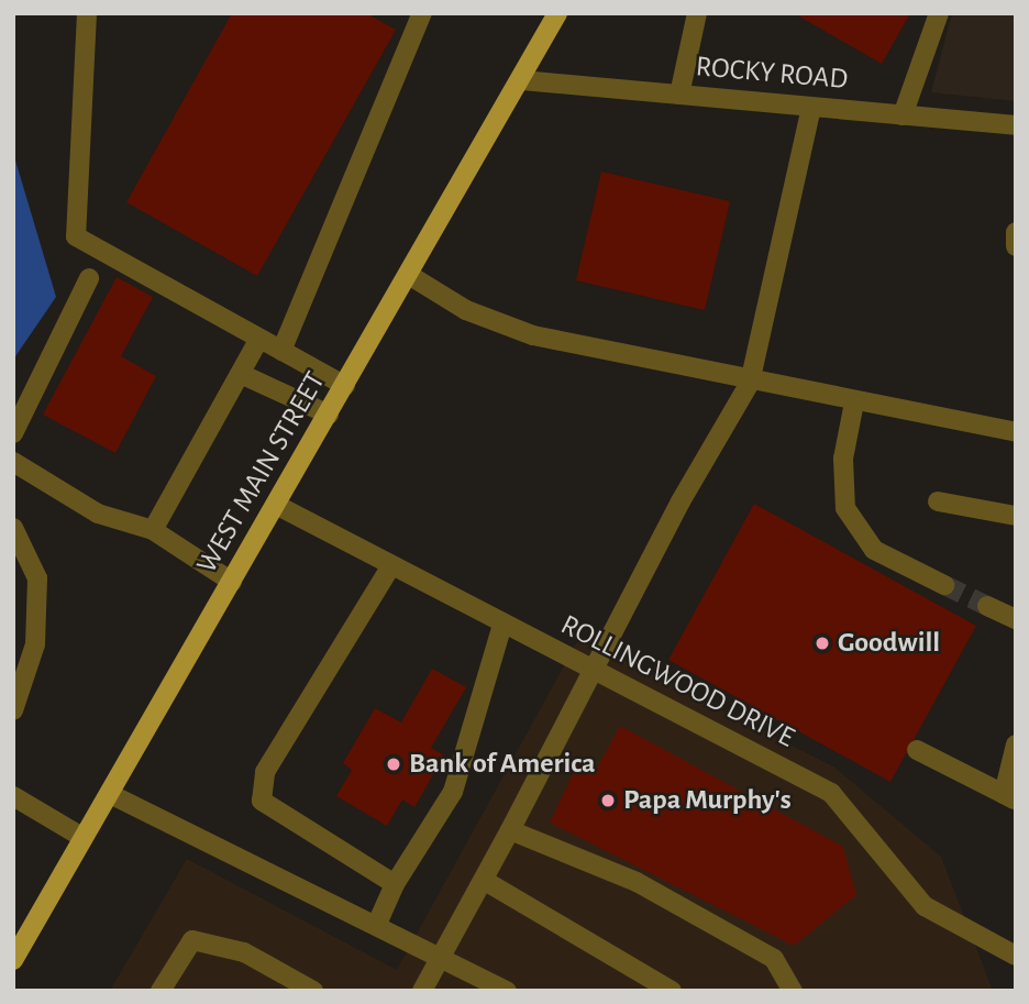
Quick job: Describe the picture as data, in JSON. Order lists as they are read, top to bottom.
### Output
{
  "streets": {
    "main road": ["WEST MAIN STREET"],
    "street": ["ROCKY ROAD", "ROLLINGWOOD DRIVE"]
  },
  "crossings": [
    ["ROCKY ROAD", "WEST MAIN STREET"],
    ["WEST MAIN STREET", "ROLLINGWOOD DRIVE"]
  ],
  "places": ["Goodwill", "Bank of America", "Papa Murphy's"]
}
